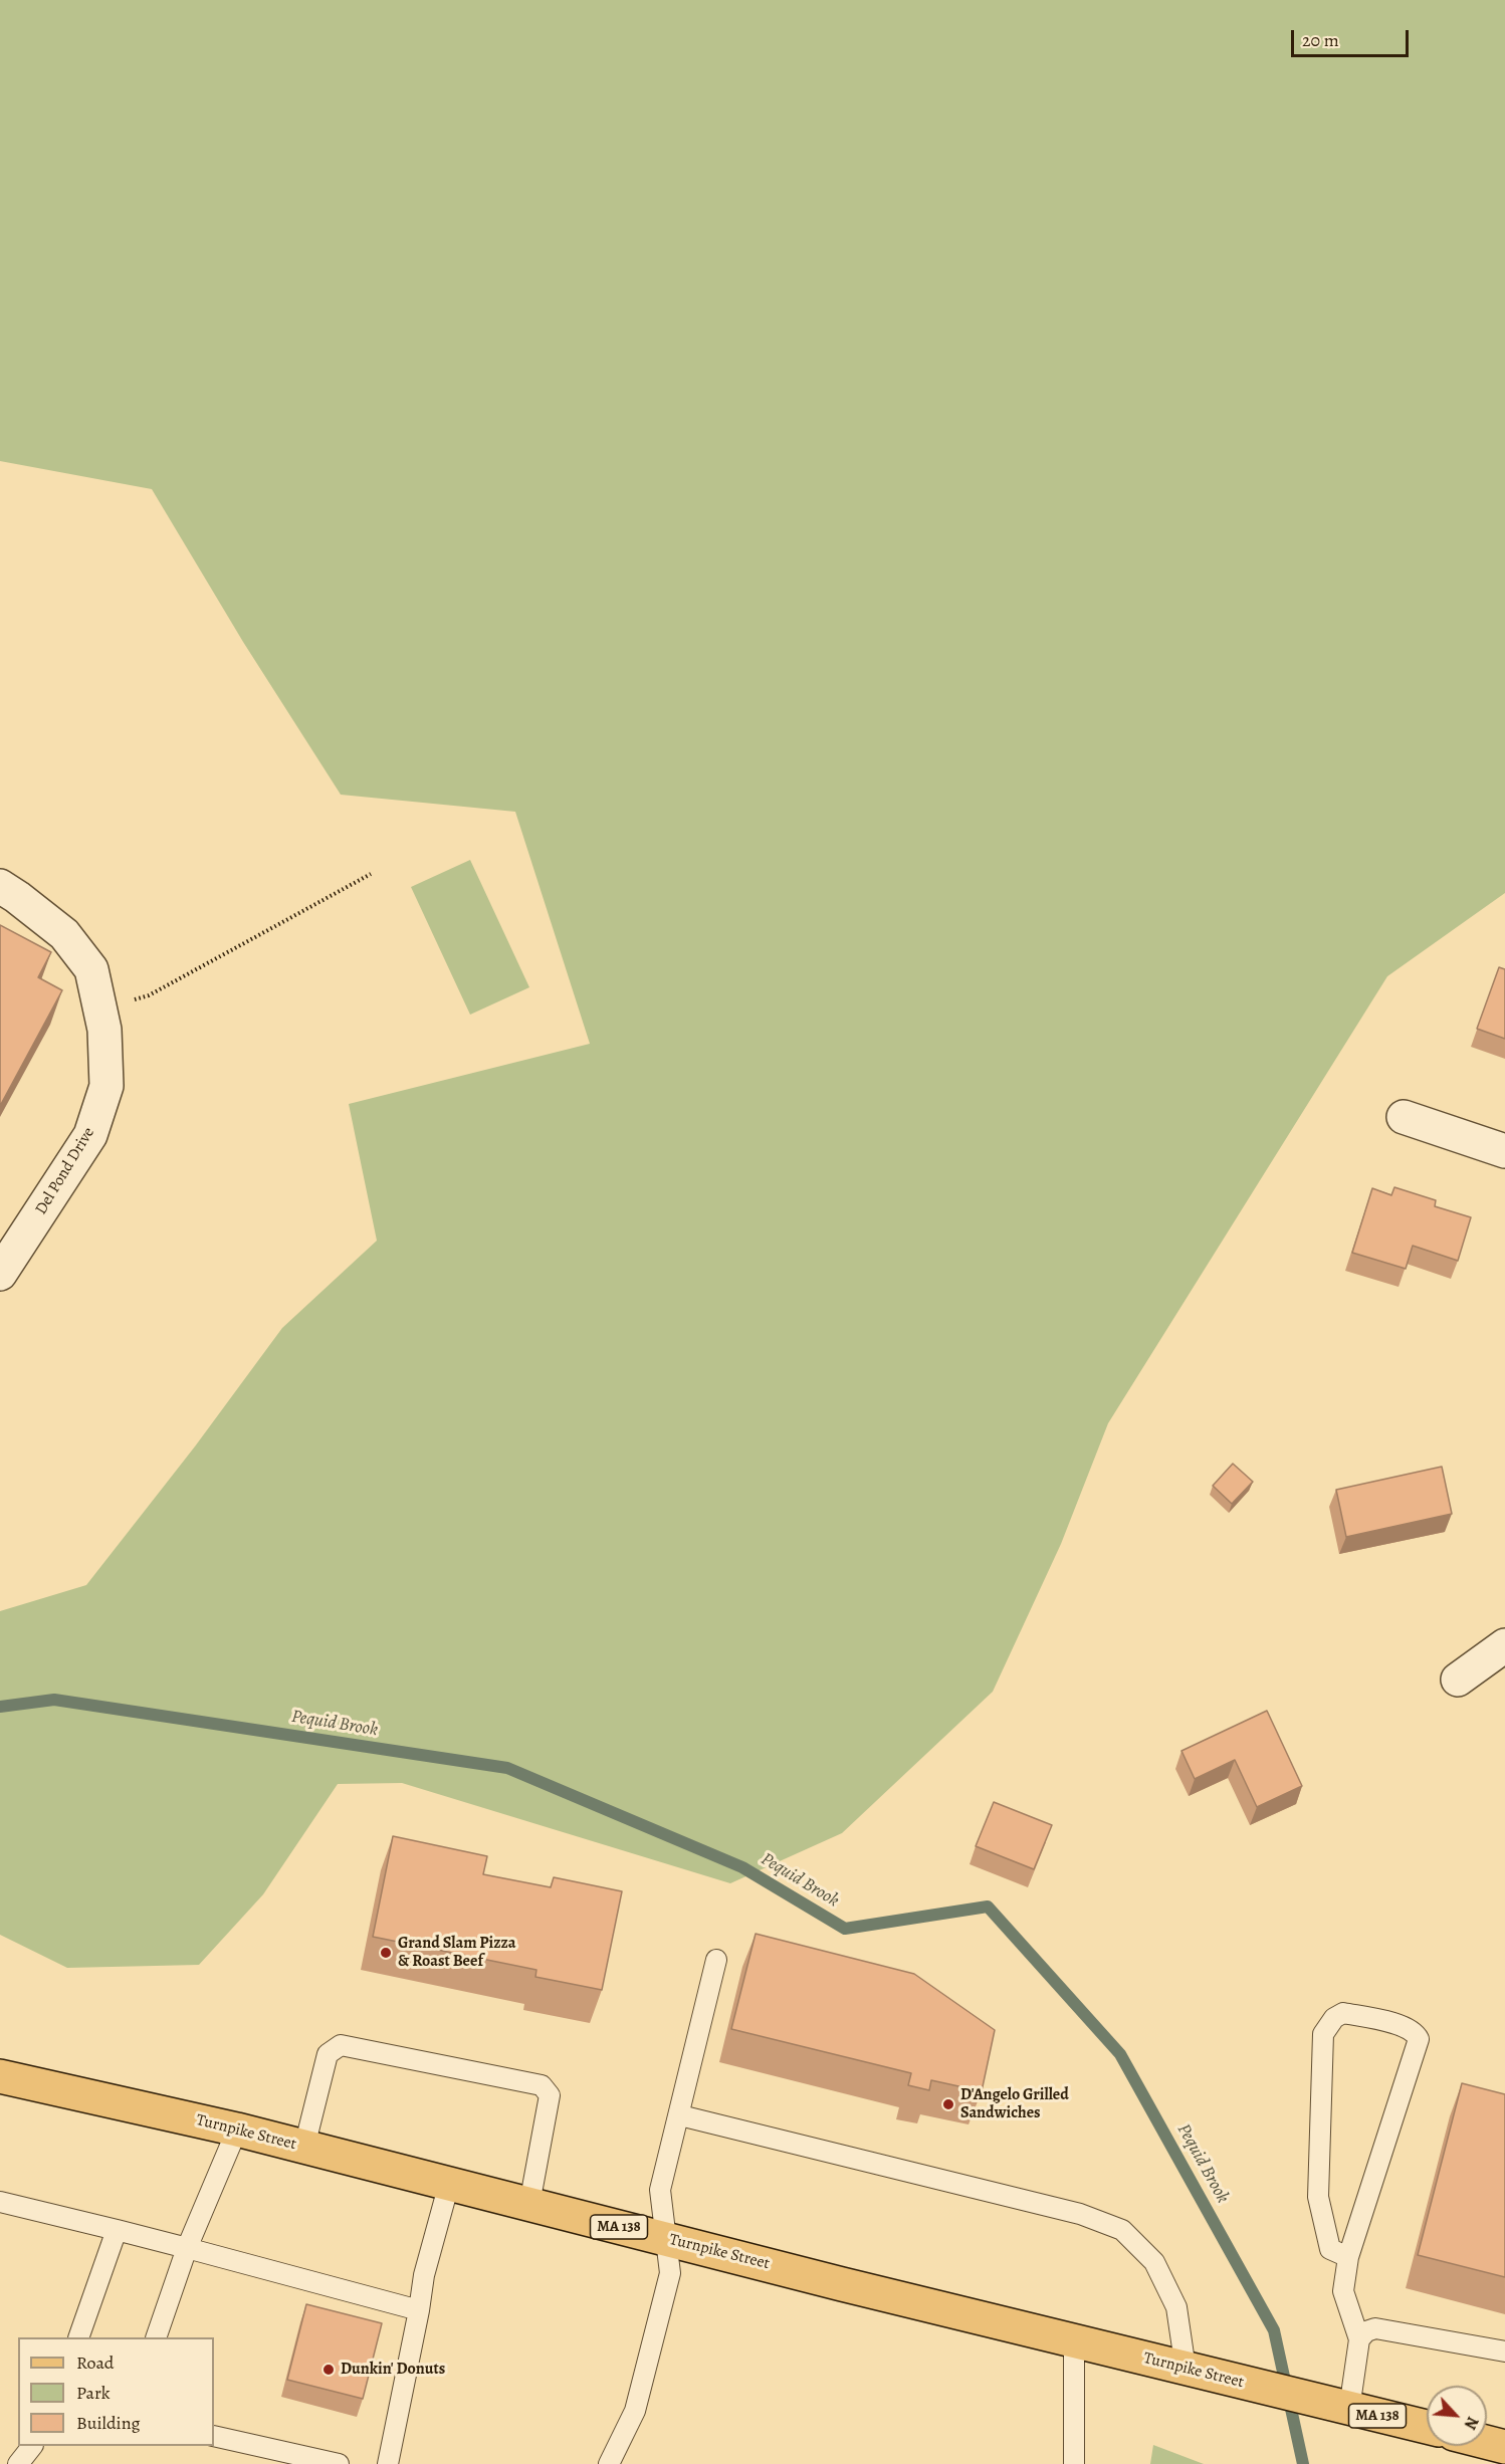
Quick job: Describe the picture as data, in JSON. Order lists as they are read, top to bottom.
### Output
{
  "streets": {
    "main road": ["Turnpike Street", "MA 138"],
    "street": ["Del Pond Drive"]
  },
  "water": ["Pequid Brook"],
  "places": ["Grand Slam Pizza & Roast Beef", "D'Angelo Grilled Sandwiches", "Dunkin' Donuts"],
  "legend": ["Road", "Park", "Building"],
  "scale_bar": "20 m",
  "north": "bottom right"
}
